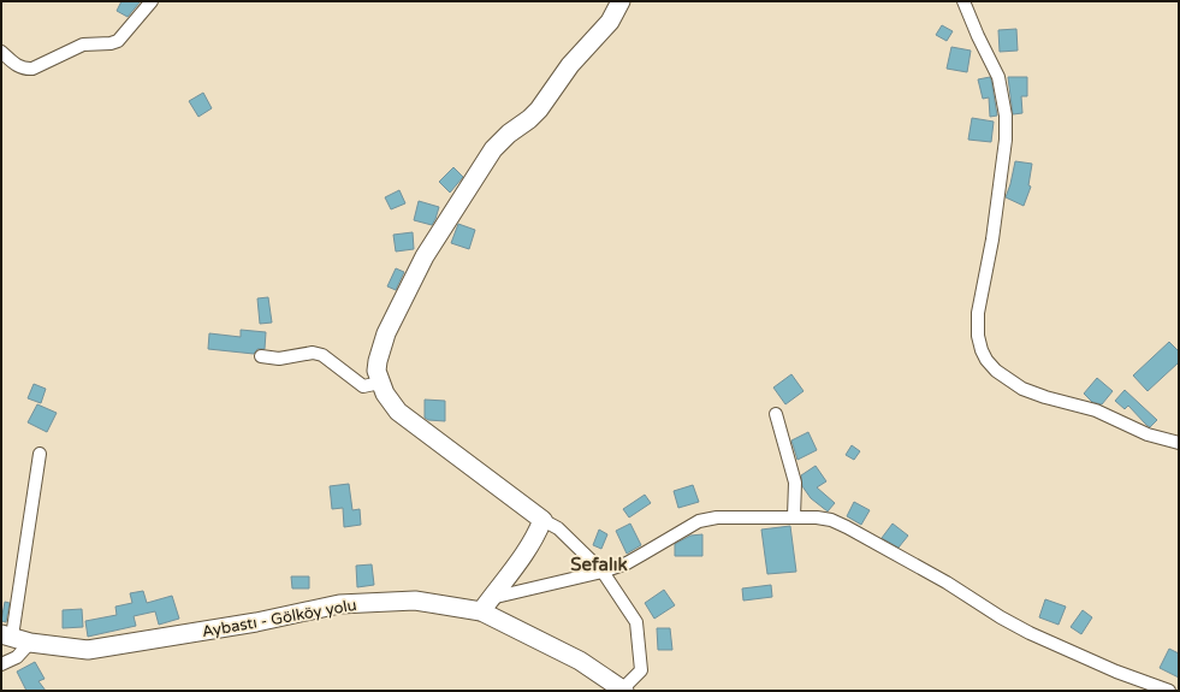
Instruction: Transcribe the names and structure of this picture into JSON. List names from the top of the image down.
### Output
{
  "streets": {
    "street": ["Aybastı - Gölköy yolu"]
  },
  "districts": ["Sefalık"]
}
